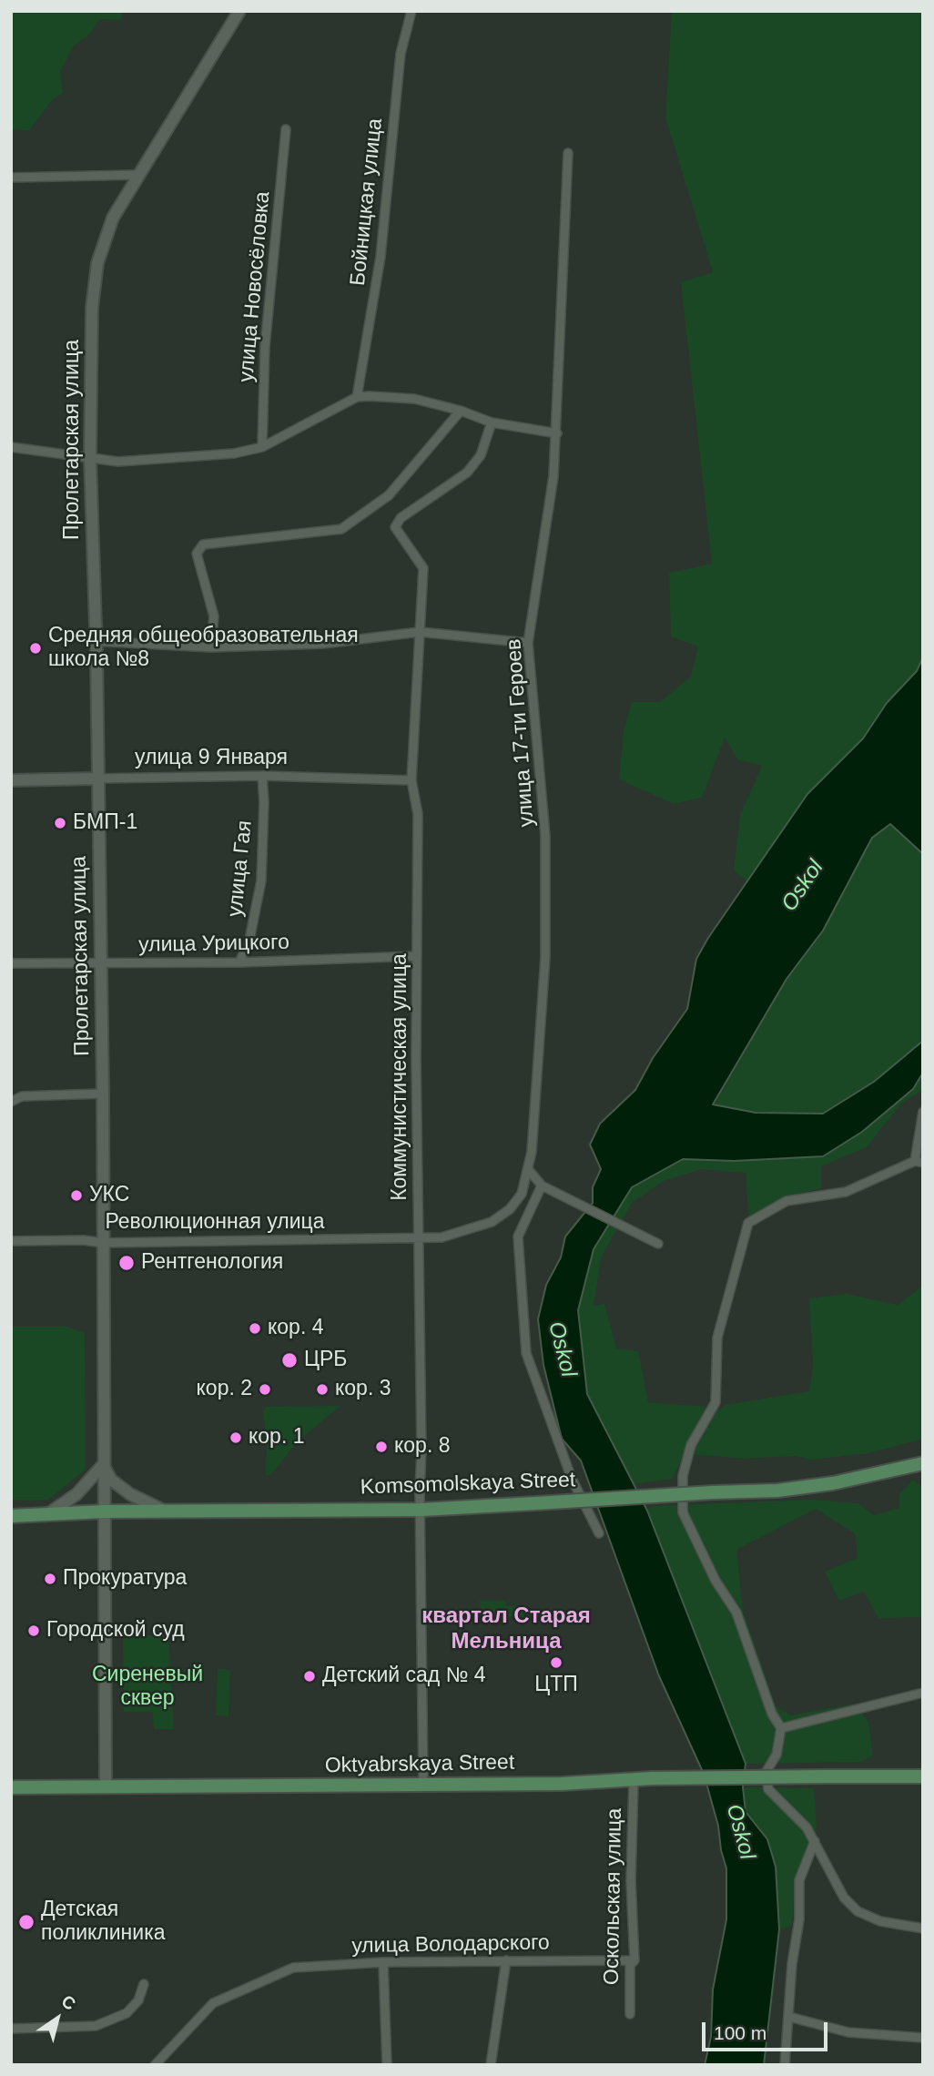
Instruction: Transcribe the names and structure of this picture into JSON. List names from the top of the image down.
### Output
{
  "streets": {
    "main road": [
      "Пролетарская улица",
      "улица 9 Января",
      "Komsomolskaya Street",
      "Oktyabrskaya Street"
    ],
    "street": [
      "Бойницкая улица",
      "улица Новосёловка",
      "улица 17-ти Героев",
      "улица Гая",
      "улица Урицкого",
      "Коммунистическая улица",
      "Революционная улица",
      "Оскольская улица",
      "улица Володарского"
    ]
  },
  "crossings": [
    ["Пролетарская улица", "улица 9 Января"],
    ["Пролетарская улица", "улица Урицкого"],
    ["Пролетарская улица", "Революционная улица"],
    ["Пролетарская улица", "Komsomolskaya Street"],
    ["Пролетарская улица", "Oktyabrskaya Street"],
    ["улица 17-ти Героев", "Коммунистическая улица"],
    ["улица 17-ти Героев", "Революционная улица"],
    ["улица 9 Января", "улица Гая"],
    ["улица 9 Января", "Коммунистическая улица"],
    ["улица Гая", "улица Урицкого"],
    ["улица Урицкого", "Коммунистическая улица"],
    ["Коммунистическая улица", "Революционная улица"],
    ["Коммунистическая улица", "Komsomolskaya Street"],
    ["Коммунистическая улица", "Oktyabrskaya Street"],
    ["Oktyabrskaya Street", "Оскольская улица"],
    ["Оскольская улица", "улица Володарского"]
  ],
  "districts": ["квартал Старая Мельница"],
  "water": ["Oskol"],
  "parks": ["Сиреневый сквер"],
  "places": [
    "Средняя общеобразовательная школа №8",
    "БМП-1",
    "УКС",
    "Рентгенология",
    "кор. 4",
    "ЦРБ",
    "кор. 2",
    "кор. 3",
    "кор. 1",
    "кор. 8",
    "Прокуратура",
    "Городской суд",
    "ЦТП",
    "Детский сад № 4",
    "Детская поликлиника"
  ],
  "scale_bar": "100 m",
  "north": "top right"
}
